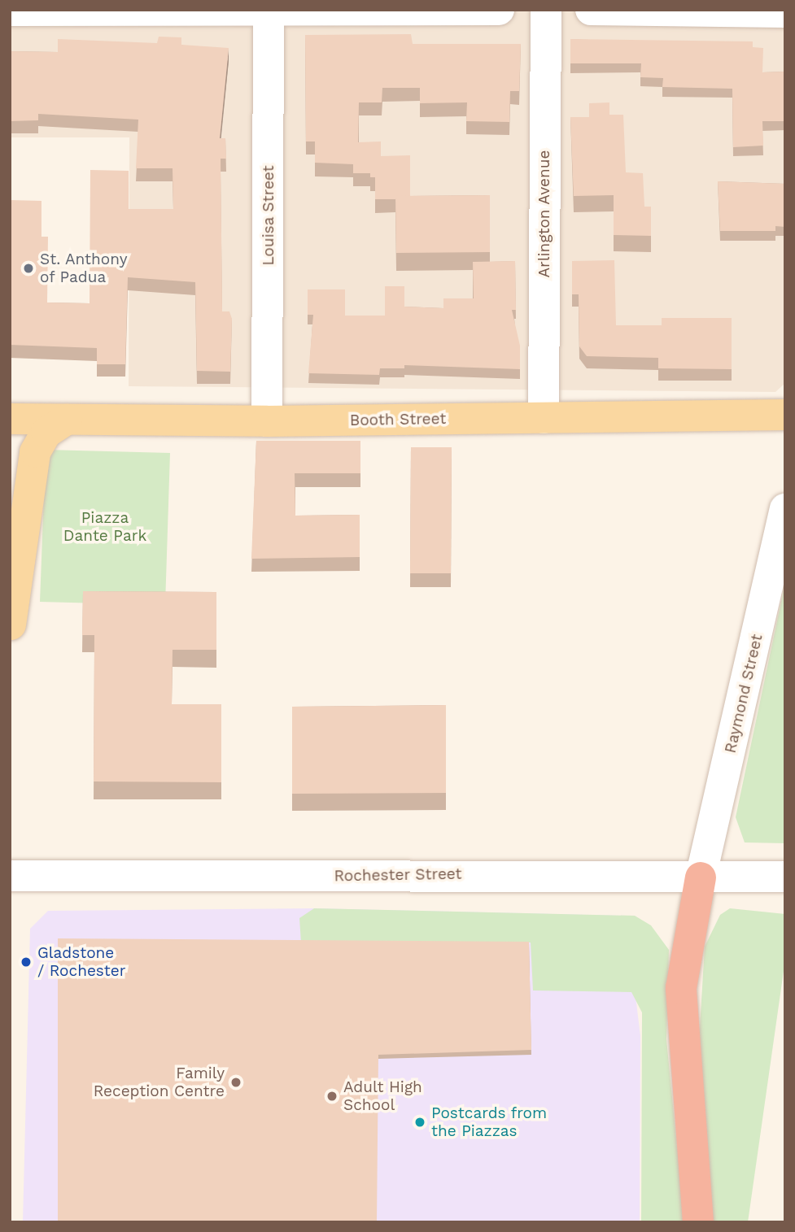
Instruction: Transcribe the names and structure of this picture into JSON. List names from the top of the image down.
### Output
{
  "streets": {
    "main road": ["Booth Street"],
    "street": [
      "Arlington Avenue",
      "Louisa Street",
      "Raymond Street",
      "Rochester Street"
    ]
  },
  "crossings": [
    ["Arlington Avenue", "Booth Street"],
    ["Louisa Street", "Booth Street"],
    ["Raymond Street", "Rochester Street"]
  ],
  "parks": ["Piazza Dante Park"],
  "places": [
    "St. Anthony of Padua",
    "Gladstone / Rochester",
    "Family Reception Centre",
    "Adult High School",
    "Postcards from the Piazzas"
  ]
}
